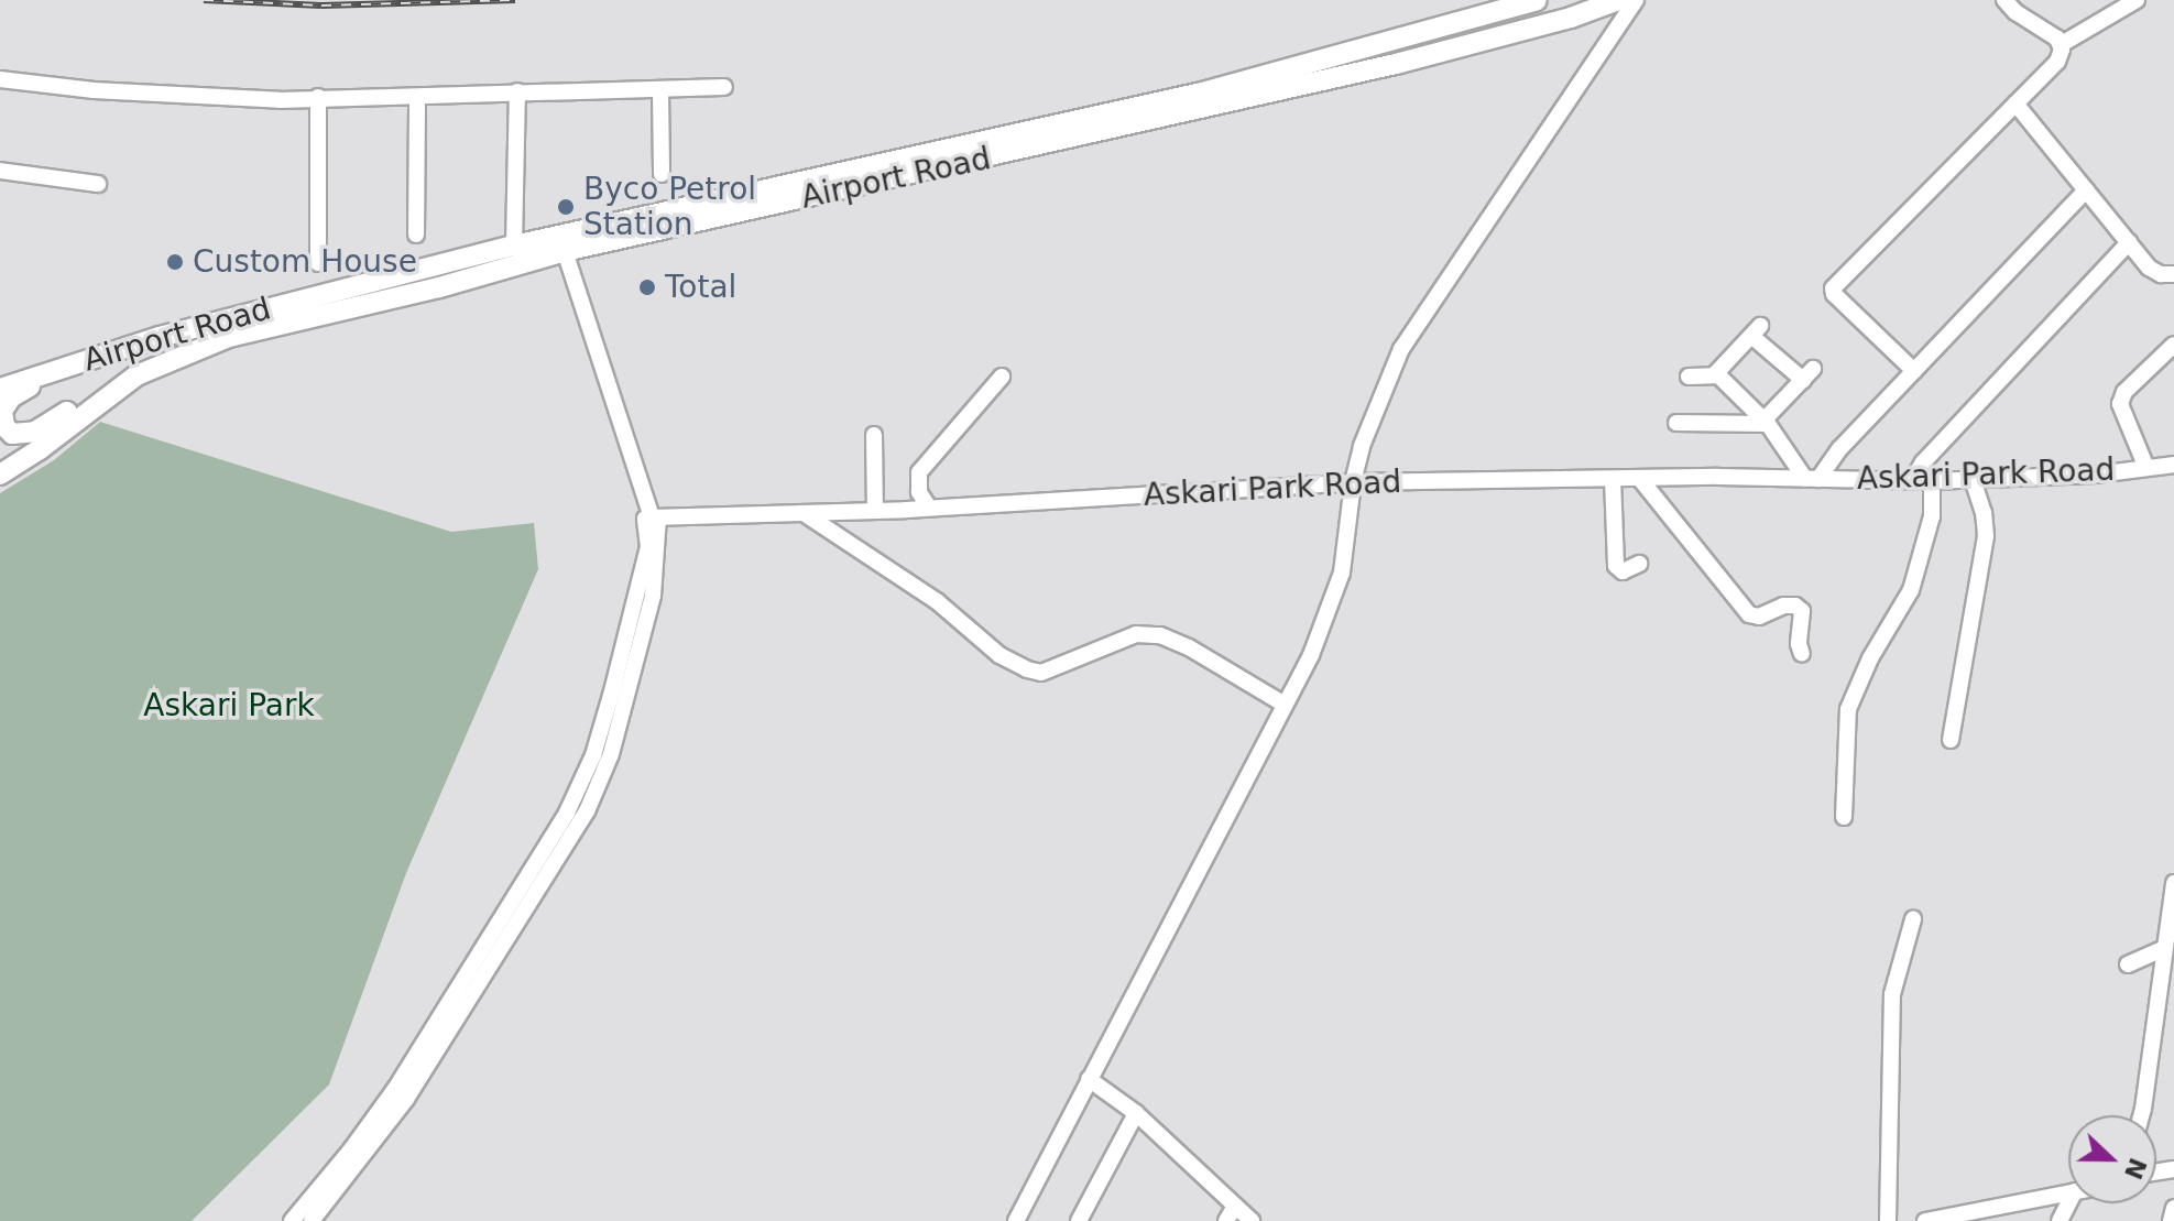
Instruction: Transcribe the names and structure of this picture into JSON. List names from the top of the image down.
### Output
{
  "streets": {
    "main road": ["Airport Road"],
    "street": ["Askari Park Road"]
  },
  "parks": ["Askari Park"],
  "places": ["Byco Petrol Station", "Custom House", "Total"],
  "north": "right"
}
